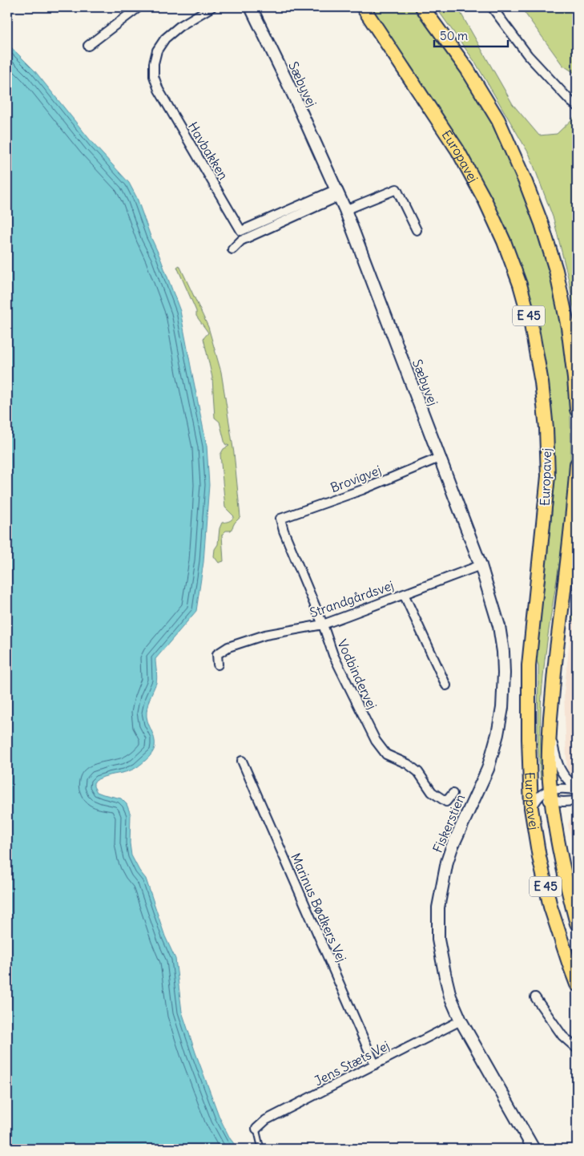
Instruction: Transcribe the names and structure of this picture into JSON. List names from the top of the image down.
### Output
{
  "streets": {
    "main road": ["Europavej", "E 45"],
    "street": [
      "Sæbyvej",
      "Havbakken",
      "Brovigvej",
      "Strandgårdsvej",
      "Vodbindervej",
      "Fiskerstien",
      "Marinus Bødkers Vej",
      "Jens Stæts Vej"
    ]
  },
  "crossings": [
    ["Sæbyvej", "Havbakken"],
    ["Sæbyvej", "Brovigvej"],
    ["Sæbyvej", "Strandgårdsvej"],
    ["Sæbyvej", "Fiskerstien"],
    ["Brovigvej", "Vodbindervej"],
    ["Strandgårdsvej", "Vodbindervej"],
    ["Strandgårdsvej", "Fiskerstien"],
    ["Fiskerstien", "Jens Stæts Vej"],
    ["Marinus Bødkers Vej", "Jens Stæts Vej"]
  ],
  "scale_bar": "50 m"
}
